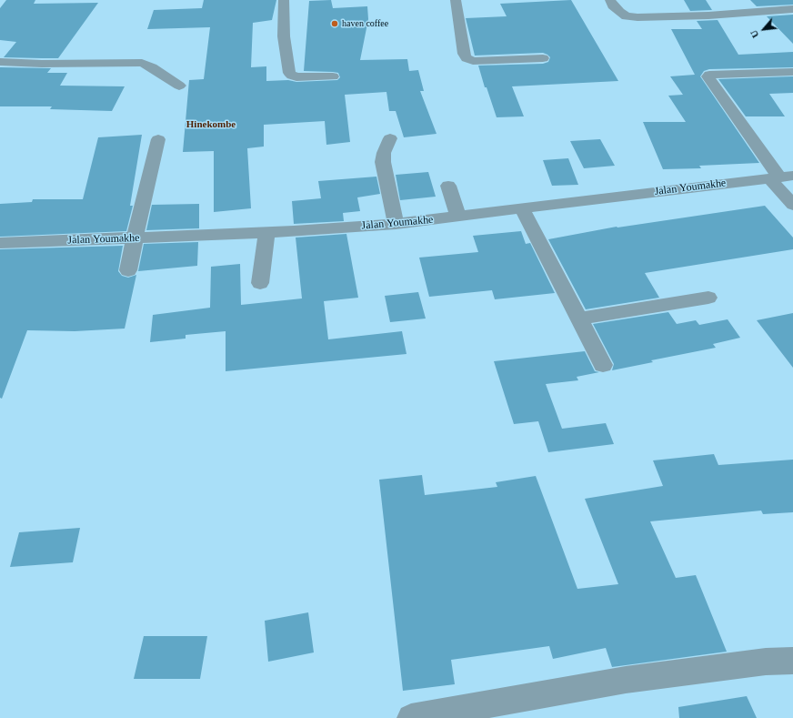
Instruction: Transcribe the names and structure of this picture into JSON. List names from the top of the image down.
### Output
{
  "streets": {
    "street": ["Jalan Youmakhe"]
  },
  "districts": ["Hinekombe"],
  "places": ["haven coffee"],
  "north": "bottom left"
}
